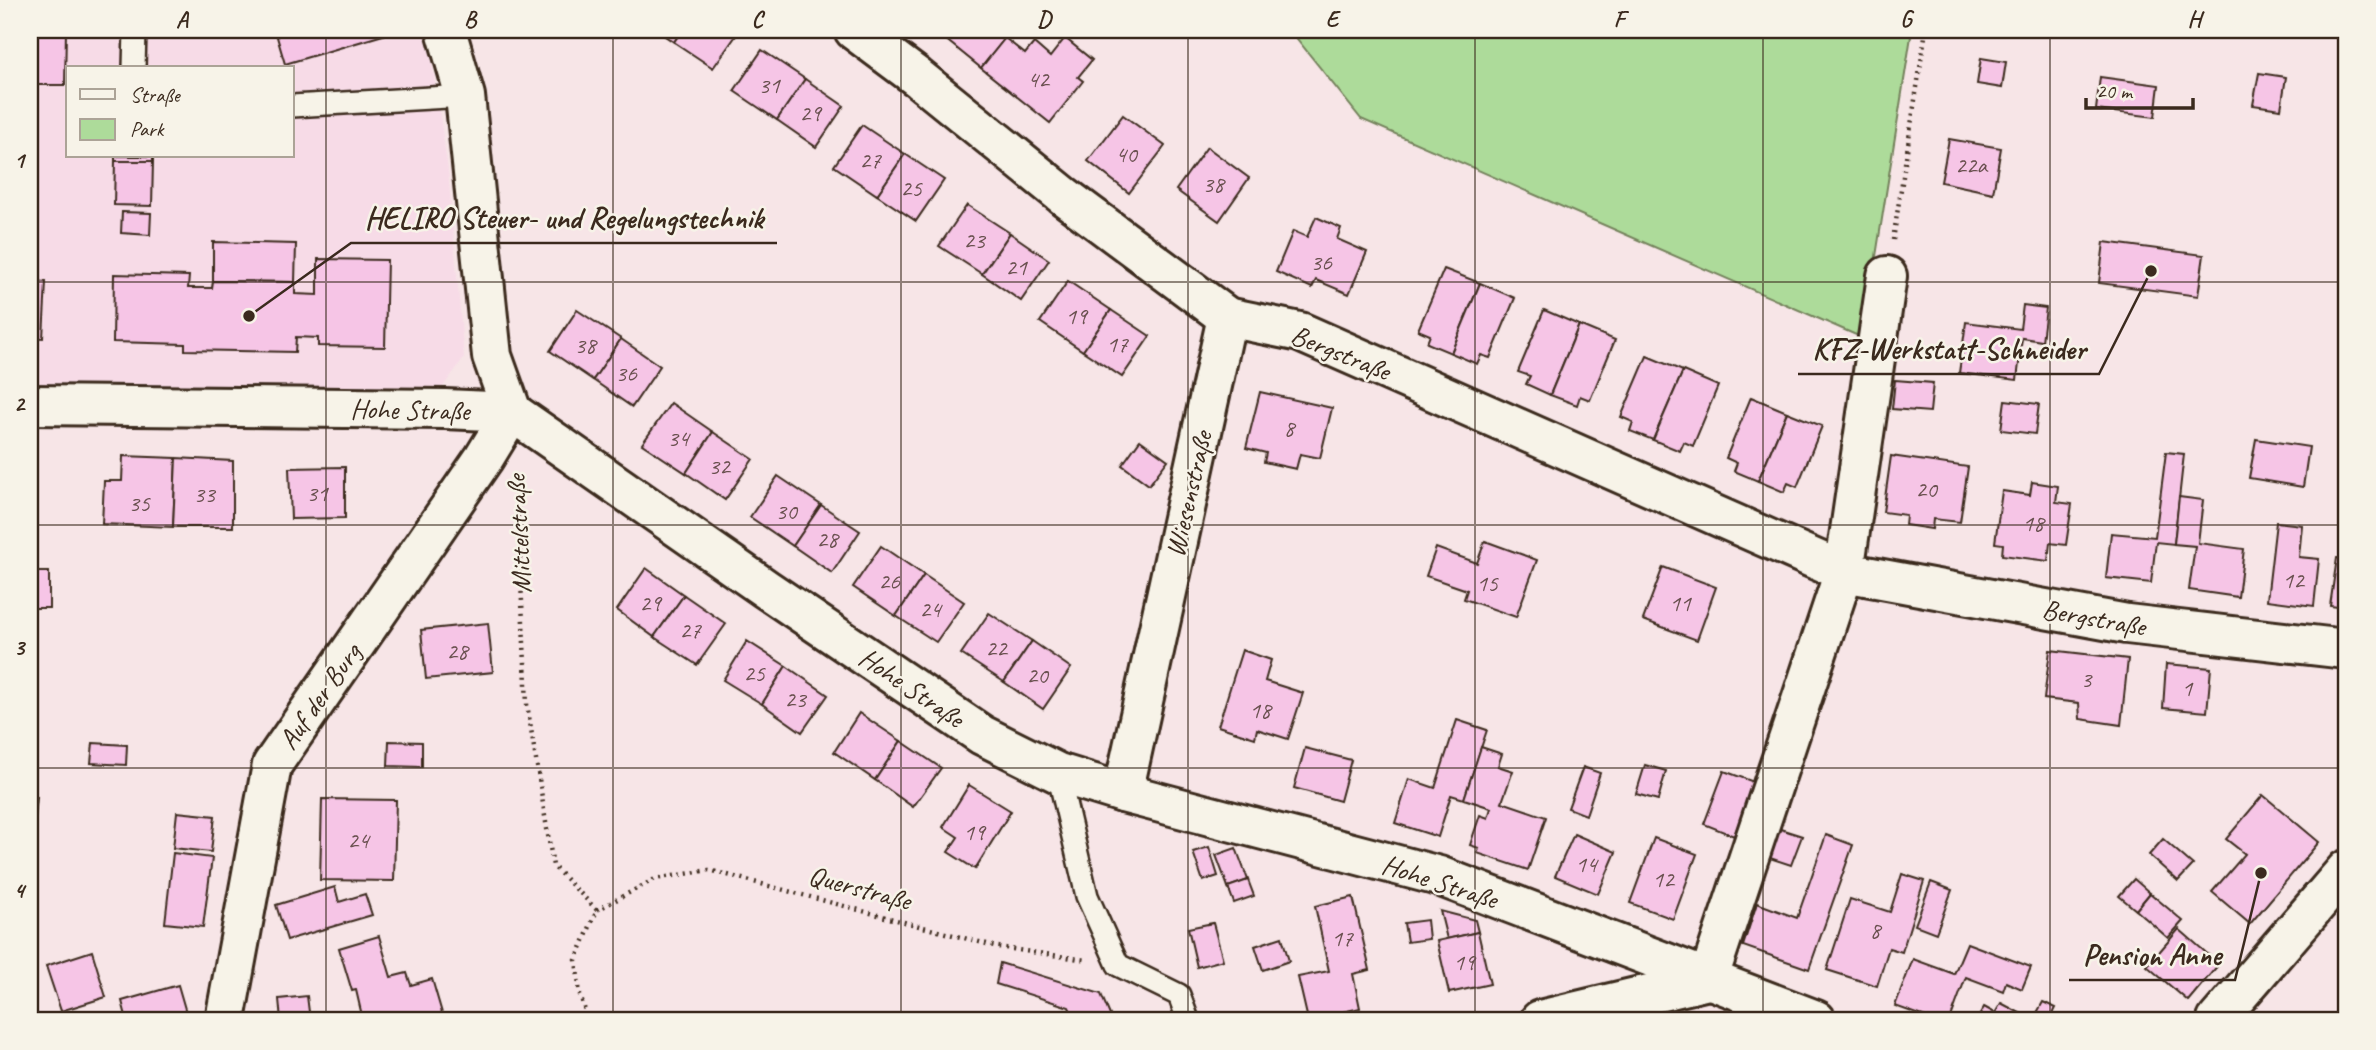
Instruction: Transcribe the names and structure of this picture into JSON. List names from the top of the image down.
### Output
{
  "streets": {
    "street": [
      "Bergstraße",
      "Hohe Straße",
      "Wiesenstraße",
      "Auf der Burg"
    ],
    "path": ["Mittelstraße", "Querstraße"]
  },
  "crossings": [
    ["Bergstraße", "Wiesenstraße"],
    ["Hohe Straße", "Wiesenstraße"],
    ["Hohe Straße", "Auf der Burg"],
    ["Mittelstraße", "Querstraße"]
  ],
  "places": ["KFZ-Werkstatt-Schneider", "HELIRO Steuer- und Regelungstechnik", "Pension Anne"],
  "house_numbers": [
    "42",
    "31",
    "29",
    "40",
    "27",
    "22a",
    "38",
    "25",
    "23",
    "36",
    "21",
    "19",
    "17",
    "38",
    "36",
    "8",
    "34",
    "32",
    "20",
    "31",
    "33",
    "35",
    "30",
    "18",
    "28",
    "12",
    "26",
    "15",
    "29",
    "11",
    "24",
    "27",
    "22",
    "28",
    "25",
    "20",
    "3",
    "1",
    "23",
    "18",
    "19",
    "24",
    "14",
    "12",
    "8",
    "17",
    "19"
  ],
  "legend": ["Straße", "Park"],
  "scale_bar": "20 m",
  "grid": {
    "columns": [
      "A",
      "B",
      "C",
      "D",
      "E",
      "F",
      "G",
      "H"
    ],
    "rows": [
      "1",
      "2",
      "3",
      "4"
    ]
  }
}
